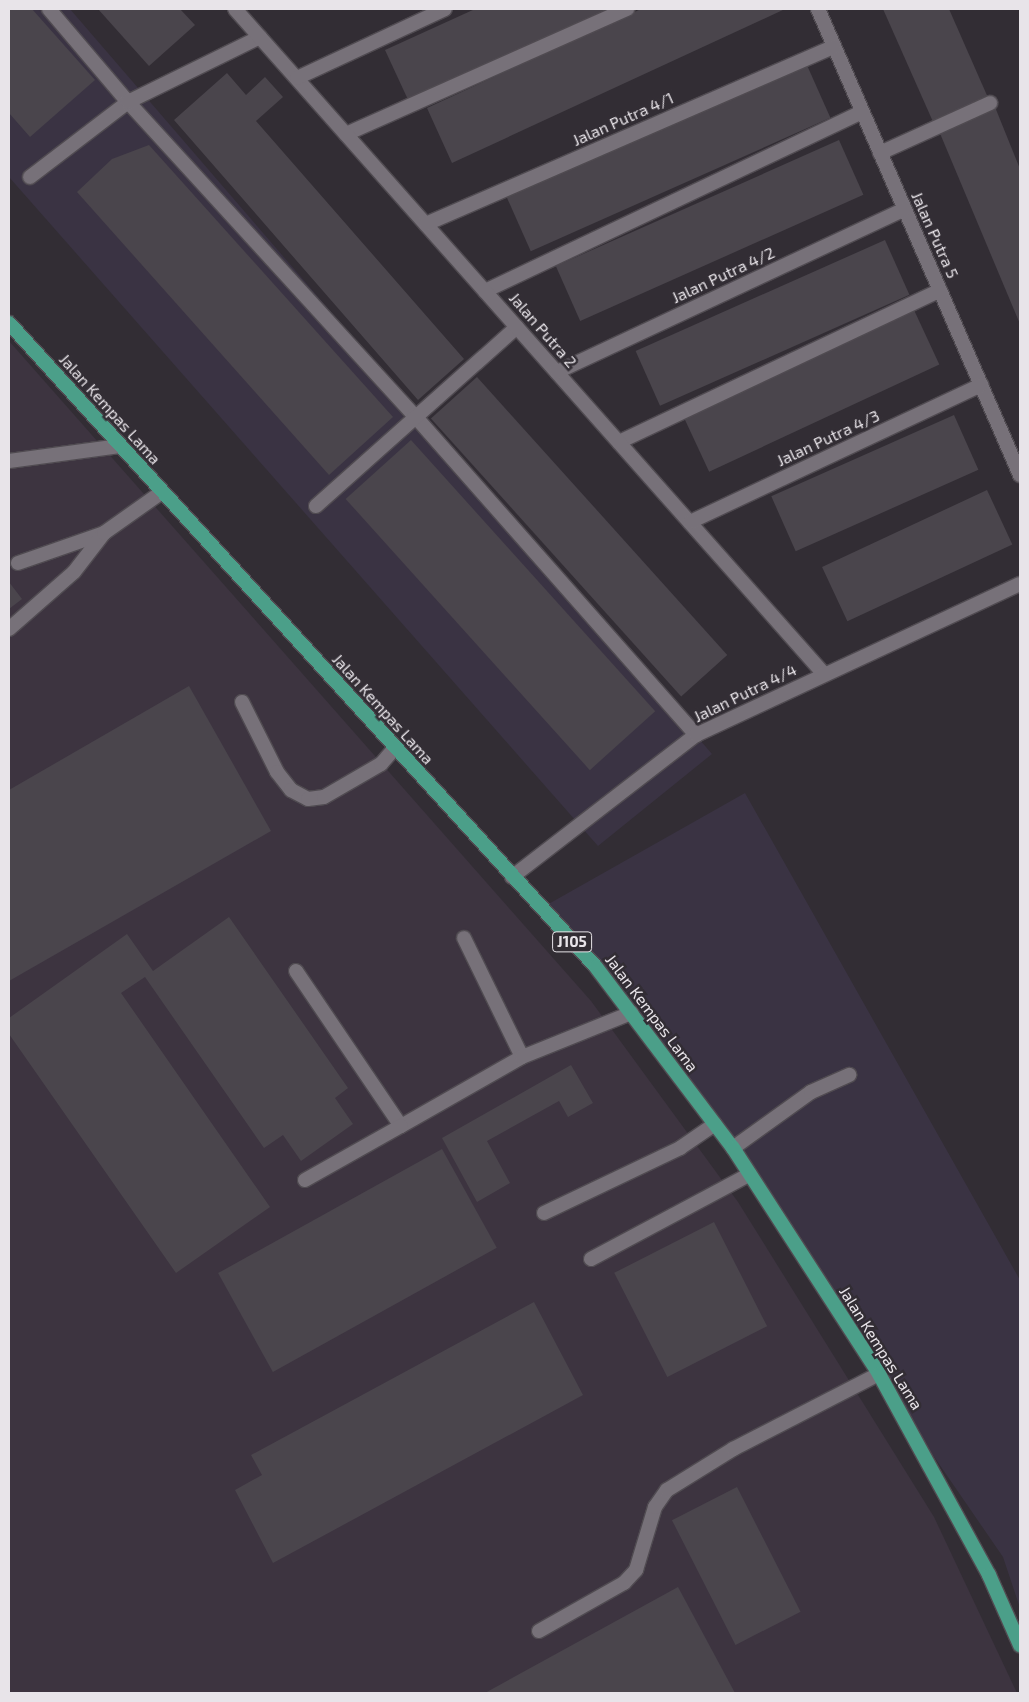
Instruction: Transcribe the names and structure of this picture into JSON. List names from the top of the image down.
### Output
{
  "streets": {
    "main road": ["Jalan Kempas Lama", "J105"],
    "street": [
      "Jalan Putra 4/1",
      "Jalan Putra 5",
      "Jalan Putra 4/2",
      "Jalan Putra 2",
      "Jalan Putra 4/3",
      "Jalan Putra 4/4"
    ]
  },
  "crossings": [
    ["Jalan Putra 4/1", "Jalan Putra 5"],
    ["Jalan Putra 4/1", "Jalan Putra 2"],
    ["Jalan Putra 5", "Jalan Putra 4/2"],
    ["Jalan Putra 5", "Jalan Putra 4/3"],
    ["Jalan Putra 4/2", "Jalan Putra 2"],
    ["Jalan Putra 2", "Jalan Putra 4/3"],
    ["Jalan Putra 2", "Jalan Putra 4/4"],
    ["Jalan Kempas Lama", "Jalan Putra 4/4"]
  ]
}
